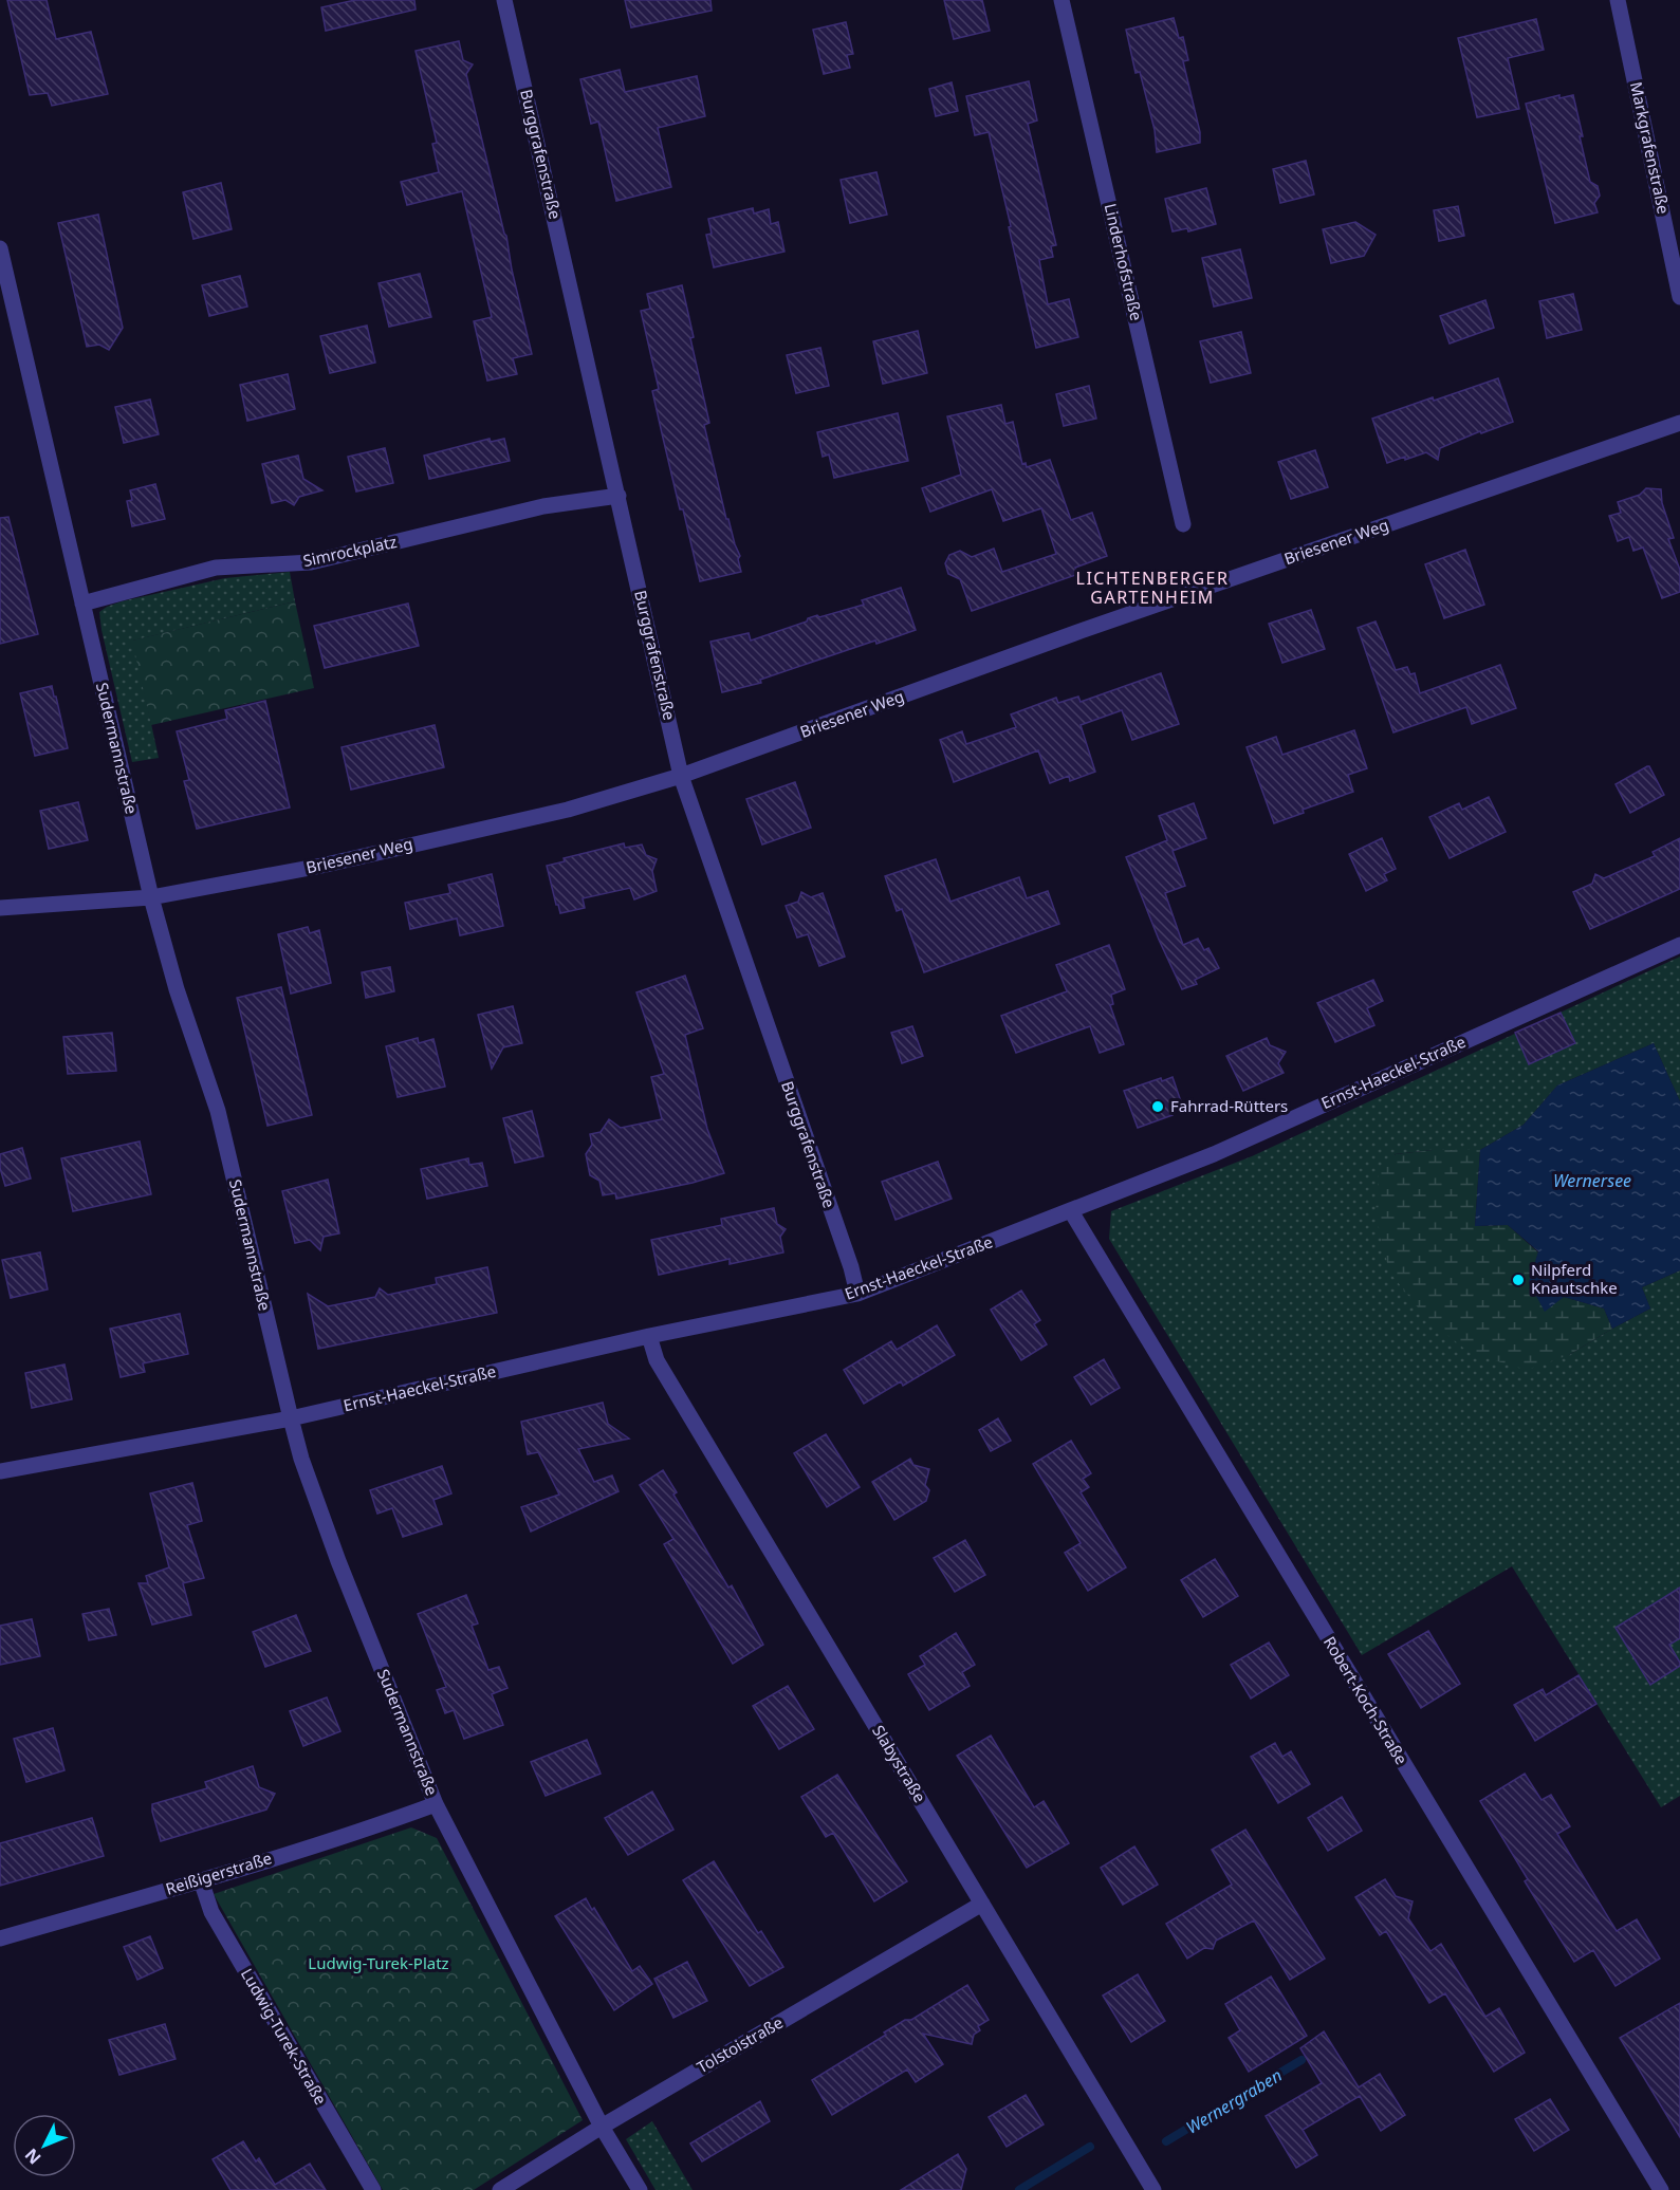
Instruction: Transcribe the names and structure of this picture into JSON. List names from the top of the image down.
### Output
{
  "streets": {
    "street": [
      "Markgrafenstraße",
      "Burggrafenstraße",
      "Linderhofstraße",
      "Briesener Weg",
      "Simrockplatz",
      "Sudermannstraße",
      "Ernst-Haeckel-Straße",
      "Robert-Koch-Straße",
      "Slabystraße",
      "Reißigerstraße",
      "Ludwig-Turek-Straße",
      "Tolstoistraße"
    ]
  },
  "crossings": [
    ["Burggrafenstraße", "Briesener Weg"],
    ["Burggrafenstraße", "Simrockplatz"],
    ["Burggrafenstraße", "Ernst-Haeckel-Straße"],
    ["Briesener Weg", "Sudermannstraße"],
    ["Simrockplatz", "Sudermannstraße"],
    ["Sudermannstraße", "Ernst-Haeckel-Straße"],
    ["Sudermannstraße", "Reißigerstraße"],
    ["Sudermannstraße", "Tolstoistraße"],
    ["Ernst-Haeckel-Straße", "Robert-Koch-Straße"],
    ["Ernst-Haeckel-Straße", "Slabystraße"],
    ["Slabystraße", "Tolstoistraße"],
    ["Reißigerstraße", "Ludwig-Turek-Straße"]
  ],
  "districts": ["LICHTENBERGER GARTENHEIM"],
  "water": ["Wernersee", "Wernergraben"],
  "parks": ["Ludwig-Turek-Platz"],
  "places": ["Fahrrad-Rütters", "Nilpferd Knautschke"],
  "north": "bottom left"
}
